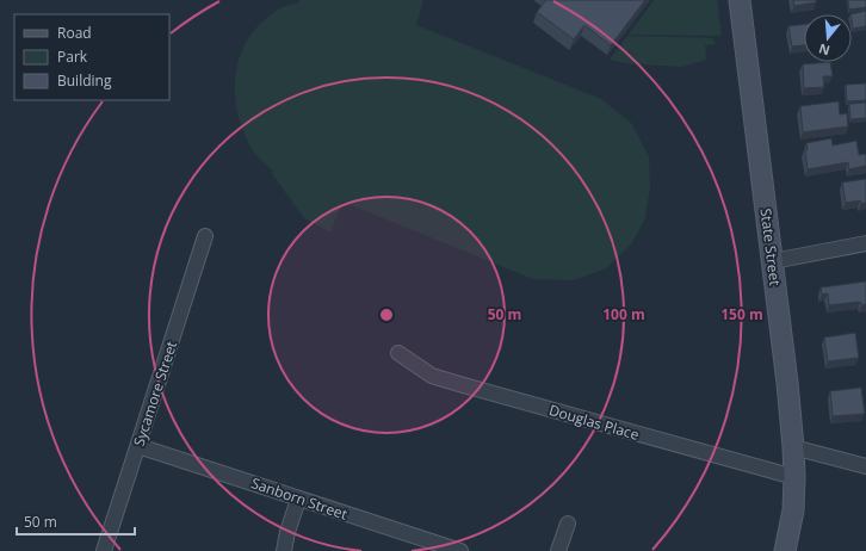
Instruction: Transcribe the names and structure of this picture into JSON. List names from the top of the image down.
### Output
{
  "streets": {
    "street": [
      "State Street",
      "Sycamore Street",
      "Douglas Place",
      "Sanborn Street"
    ]
  },
  "crossings": [
    ["State Street", "Douglas Place"],
    ["Sycamore Street", "Sanborn Street"]
  ],
  "legend": ["Road", "Park", "Building"],
  "scale_bar": "50 m",
  "north": "bottom",
  "rings": ["50 m", "100 m", "150 m"]
}
